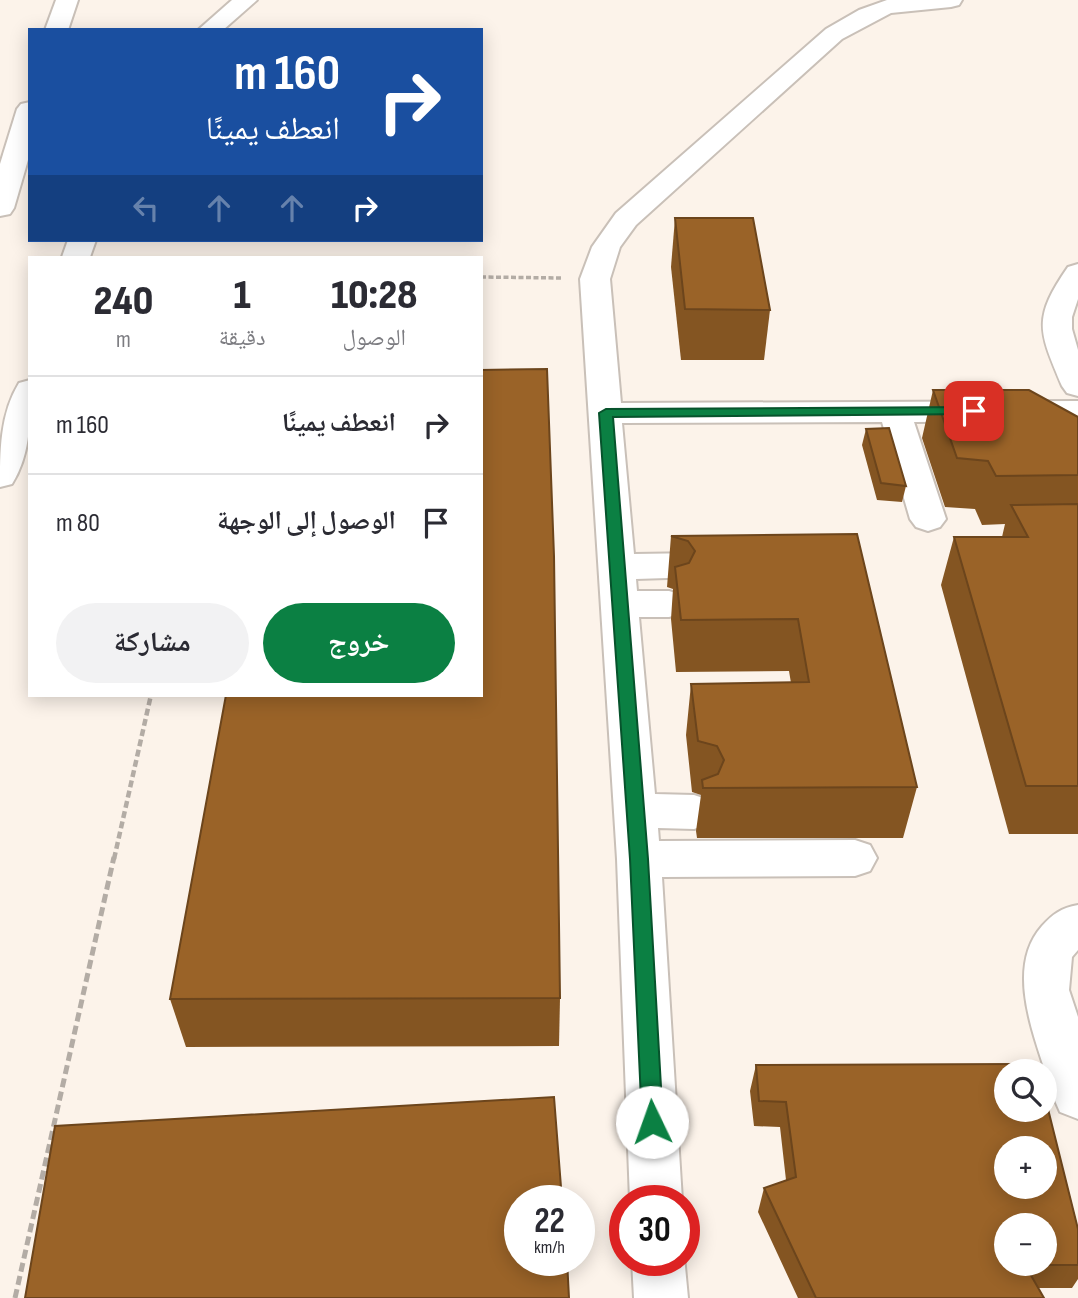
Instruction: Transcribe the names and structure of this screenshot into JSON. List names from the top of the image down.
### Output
{
  "page": {
    "turn": ["160 m", "انعطف يمينًا"],
    "eta": [
      "10:28",
      "الوصول",
      "1",
      "دقيقة",
      "240",
      "m"
    ],
    "list": [
      {
        "name": "انعطف يمينًا",
        "value": "160 m"
      },
      {
        "name": "الوصول إلى الوجهة",
        "value": "80 m"
      }
    ],
    "buttons": ["خروج", "مشاركة"],
    "map_buttons": ["+", "−"],
    "speed": "22 km/h",
    "limit": "30"
  }
}
